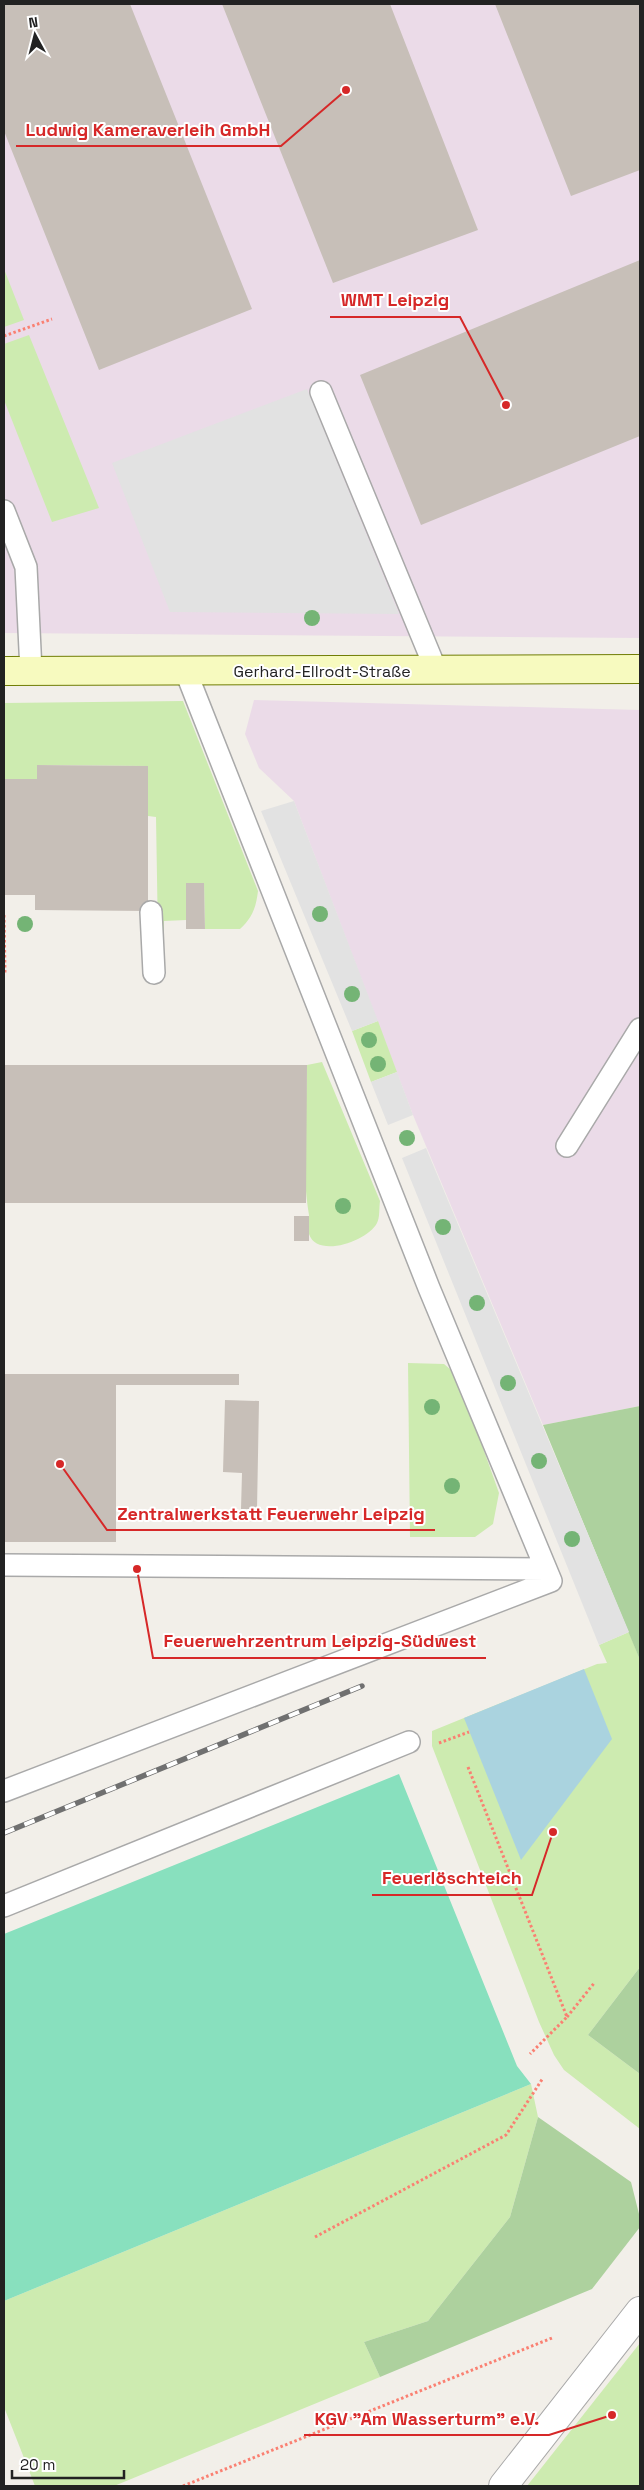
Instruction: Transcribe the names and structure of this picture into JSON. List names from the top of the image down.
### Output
{
  "streets": {
    "main road": ["Gerhard-Ellrodt-Straße"]
  },
  "places": [
    "Ludwig Kameraverleih GmbH",
    "WMT Leipzig",
    "Zentralwerkstatt Feuerwehr Leipzig",
    "Feuerwehrzentrum Leipzig-Südwest",
    "Feuerlöschteich",
    "KGV \"Am Wasserturm\" e.V."
  ],
  "scale_bar": "20 m",
  "north": "top"
}
